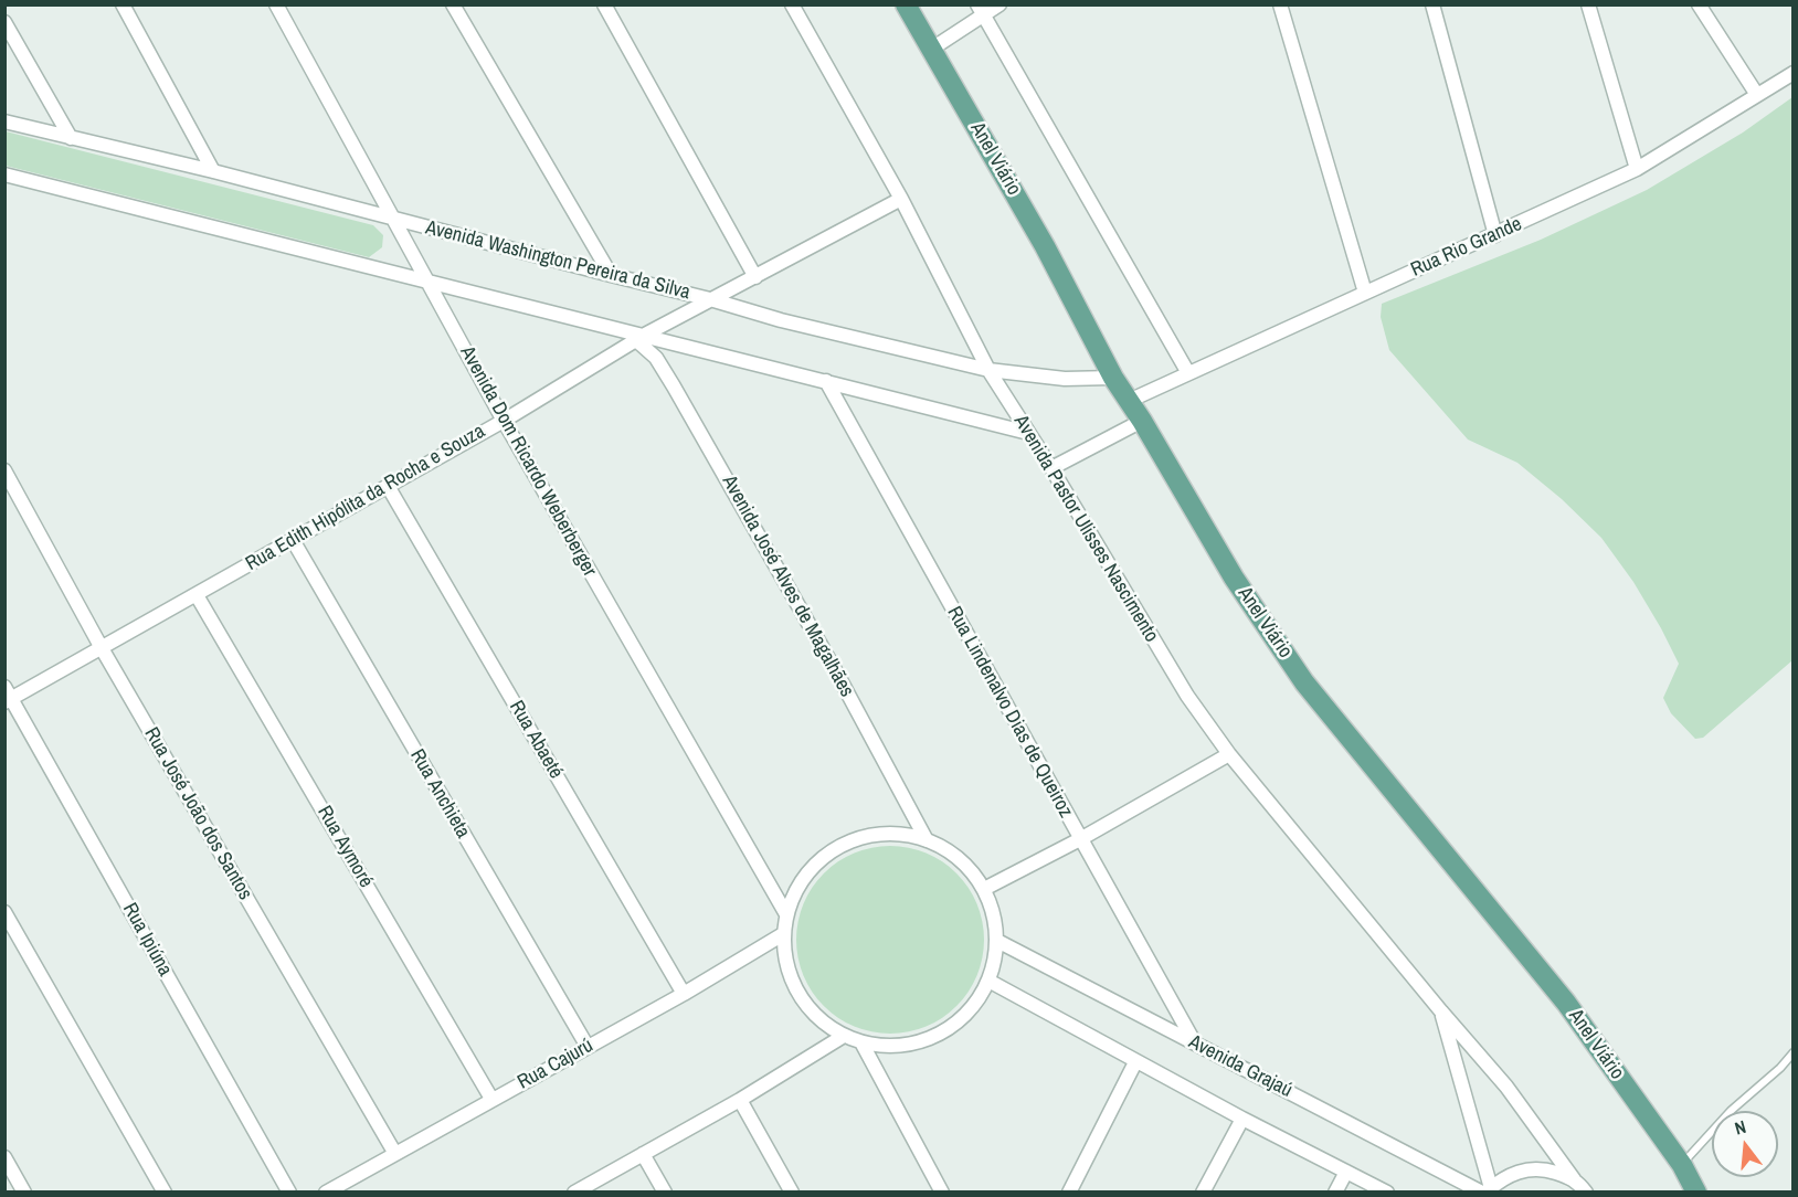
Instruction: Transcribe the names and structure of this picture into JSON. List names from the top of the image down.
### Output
{
  "streets": {
    "main road": ["Anel Viário"],
    "street": [
      "Rua Rio Grande",
      "Avenida Washington Pereira da Silva",
      "Avenida Dom Ricardo Weberberger",
      "Rua Edith Hipólita da Rocha e Souza",
      "Avenida Pastor Ulisses Nascimento",
      "Avenida José Alves de Magalhães",
      "Rua Lindenalvo Dias de Queiroz",
      "Rua Abaeté",
      "Rua Anchieta",
      "Rua José João dos Santos",
      "Rua Aymoré",
      "Rua Ipiúna",
      "Rua Cajurú",
      "Avenida Grajaú"
    ]
  },
  "crossings": [
    ["Anel Viário", "Rua Rio Grande"],
    ["Anel Viário", "Avenida Washington Pereira da Silva"],
    ["Avenida Washington Pereira da Silva", "Avenida Dom Ricardo Weberberger"],
    ["Avenida Washington Pereira da Silva", "Rua Edith Hipólita da Rocha e Souza"],
    ["Avenida Washington Pereira da Silva", "Avenida Pastor Ulisses Nascimento"],
    ["Avenida Dom Ricardo Weberberger", "Rua Edith Hipólita da Rocha e Souza"],
    ["Avenida Dom Ricardo Weberberger", "Avenida José Alves de Magalhães"],
    ["Avenida Dom Ricardo Weberberger", "Rua Cajurú"],
    ["Avenida Dom Ricardo Weberberger", "Avenida Grajaú"],
    ["Rua Edith Hipólita da Rocha e Souza", "Avenida Pastor Ulisses Nascimento"],
    ["Rua Edith Hipólita da Rocha e Souza", "Avenida José Alves de Magalhães"],
    ["Rua Edith Hipólita da Rocha e Souza", "Rua Abaeté"],
    ["Rua Edith Hipólita da Rocha e Souza", "Rua Anchieta"],
    ["Rua Edith Hipólita da Rocha e Souza", "Rua José João dos Santos"],
    ["Rua Edith Hipólita da Rocha e Souza", "Rua Aymoré"],
    ["Rua Edith Hipólita da Rocha e Souza", "Rua Ipiúna"],
    ["Avenida José Alves de Magalhães", "Rua Cajurú"],
    ["Avenida José Alves de Magalhães", "Avenida Grajaú"],
    ["Rua Lindenalvo Dias de Queiroz", "Avenida Grajaú"],
    ["Rua Abaeté", "Rua Cajurú"],
    ["Rua Anchieta", "Rua Cajurú"],
    ["Rua José João dos Santos", "Rua Cajurú"],
    ["Rua Aymoré", "Rua Cajurú"],
    ["Rua Cajurú", "Avenida Grajaú"]
  ],
  "north": "top"
}
